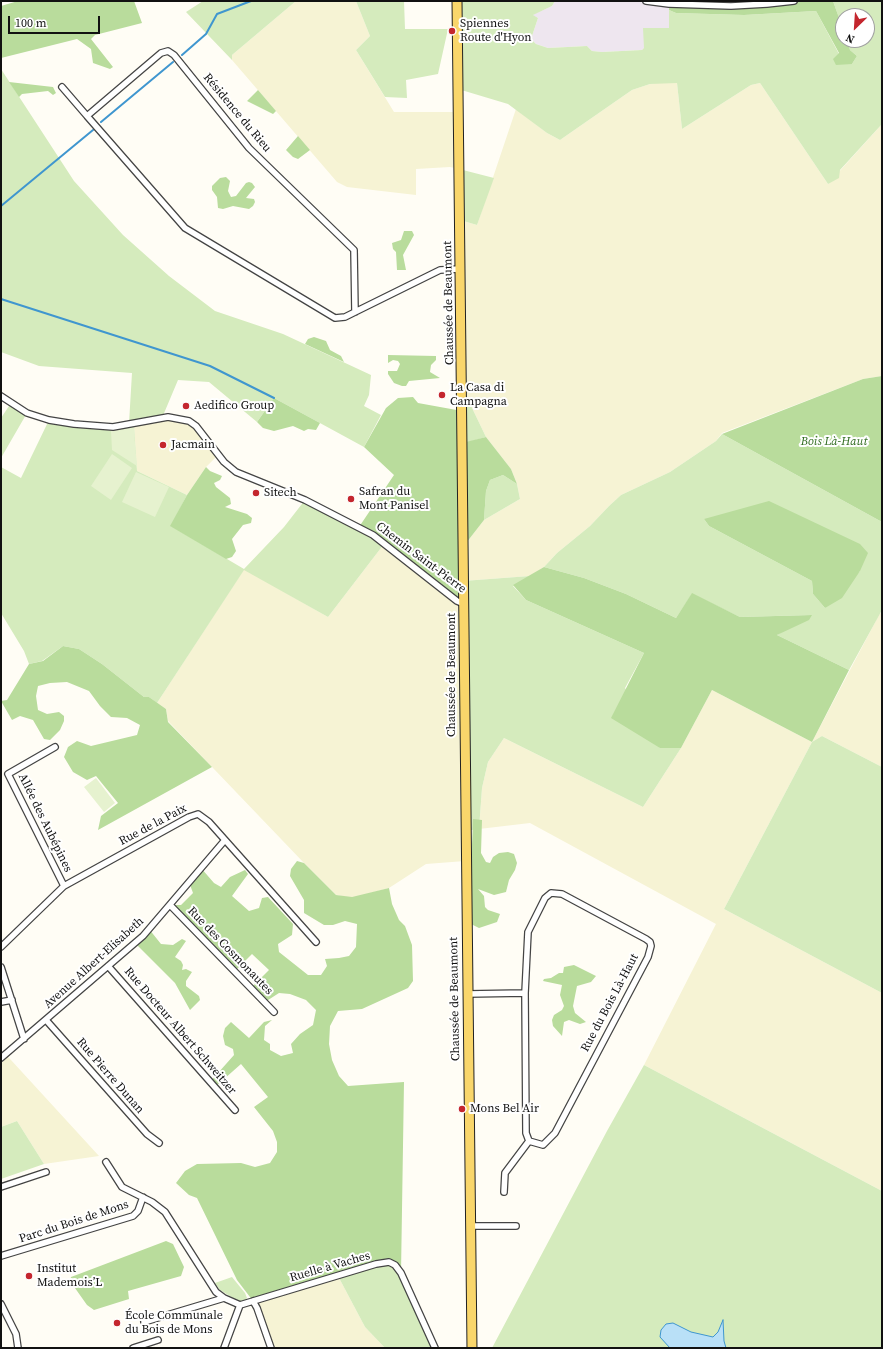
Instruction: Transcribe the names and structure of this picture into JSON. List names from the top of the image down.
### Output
{
  "streets": {
    "main road": ["Chaussée de Beaumont"],
    "street": [
      "Résidence du Rieu",
      "Chemin Saint-Pierre",
      "Allée des Aubépines",
      "Rue de la Paix",
      "Rue des Cosmonautes",
      "Avenue Albert-Elisabeth",
      "Rue du Bois Là-Haut",
      "Rue Docteur Albert Schweitzer",
      "Rue Pierre Dunan",
      "Parc du Bois de Mons",
      "Ruelle à Vaches"
    ]
  },
  "crossings": [
    ["Chaussée de Beaumont", "Chemin Saint-Pierre"],
    ["Allée des Aubépines", "Rue de la Paix"],
    ["Rue de la Paix", "Avenue Albert-Elisabeth"],
    ["Rue des Cosmonautes", "Avenue Albert-Elisabeth"],
    ["Avenue Albert-Elisabeth", "Rue Docteur Albert Schweitzer"],
    ["Avenue Albert-Elisabeth", "Rue Pierre Dunan"]
  ],
  "parks": ["Bois Là-Haut"],
  "places": [
    "Spiennes Route d'Hyon",
    "La Casa di Campagna",
    "Aedifico Group",
    "Jacmain",
    "Sitech",
    "Safran du Mont Panisel",
    "Mons Bel Air",
    "Institut Mademois’L",
    "École Communale du Bois de Mons"
  ],
  "scale_bar": "100 m",
  "north": "bottom left"
}
